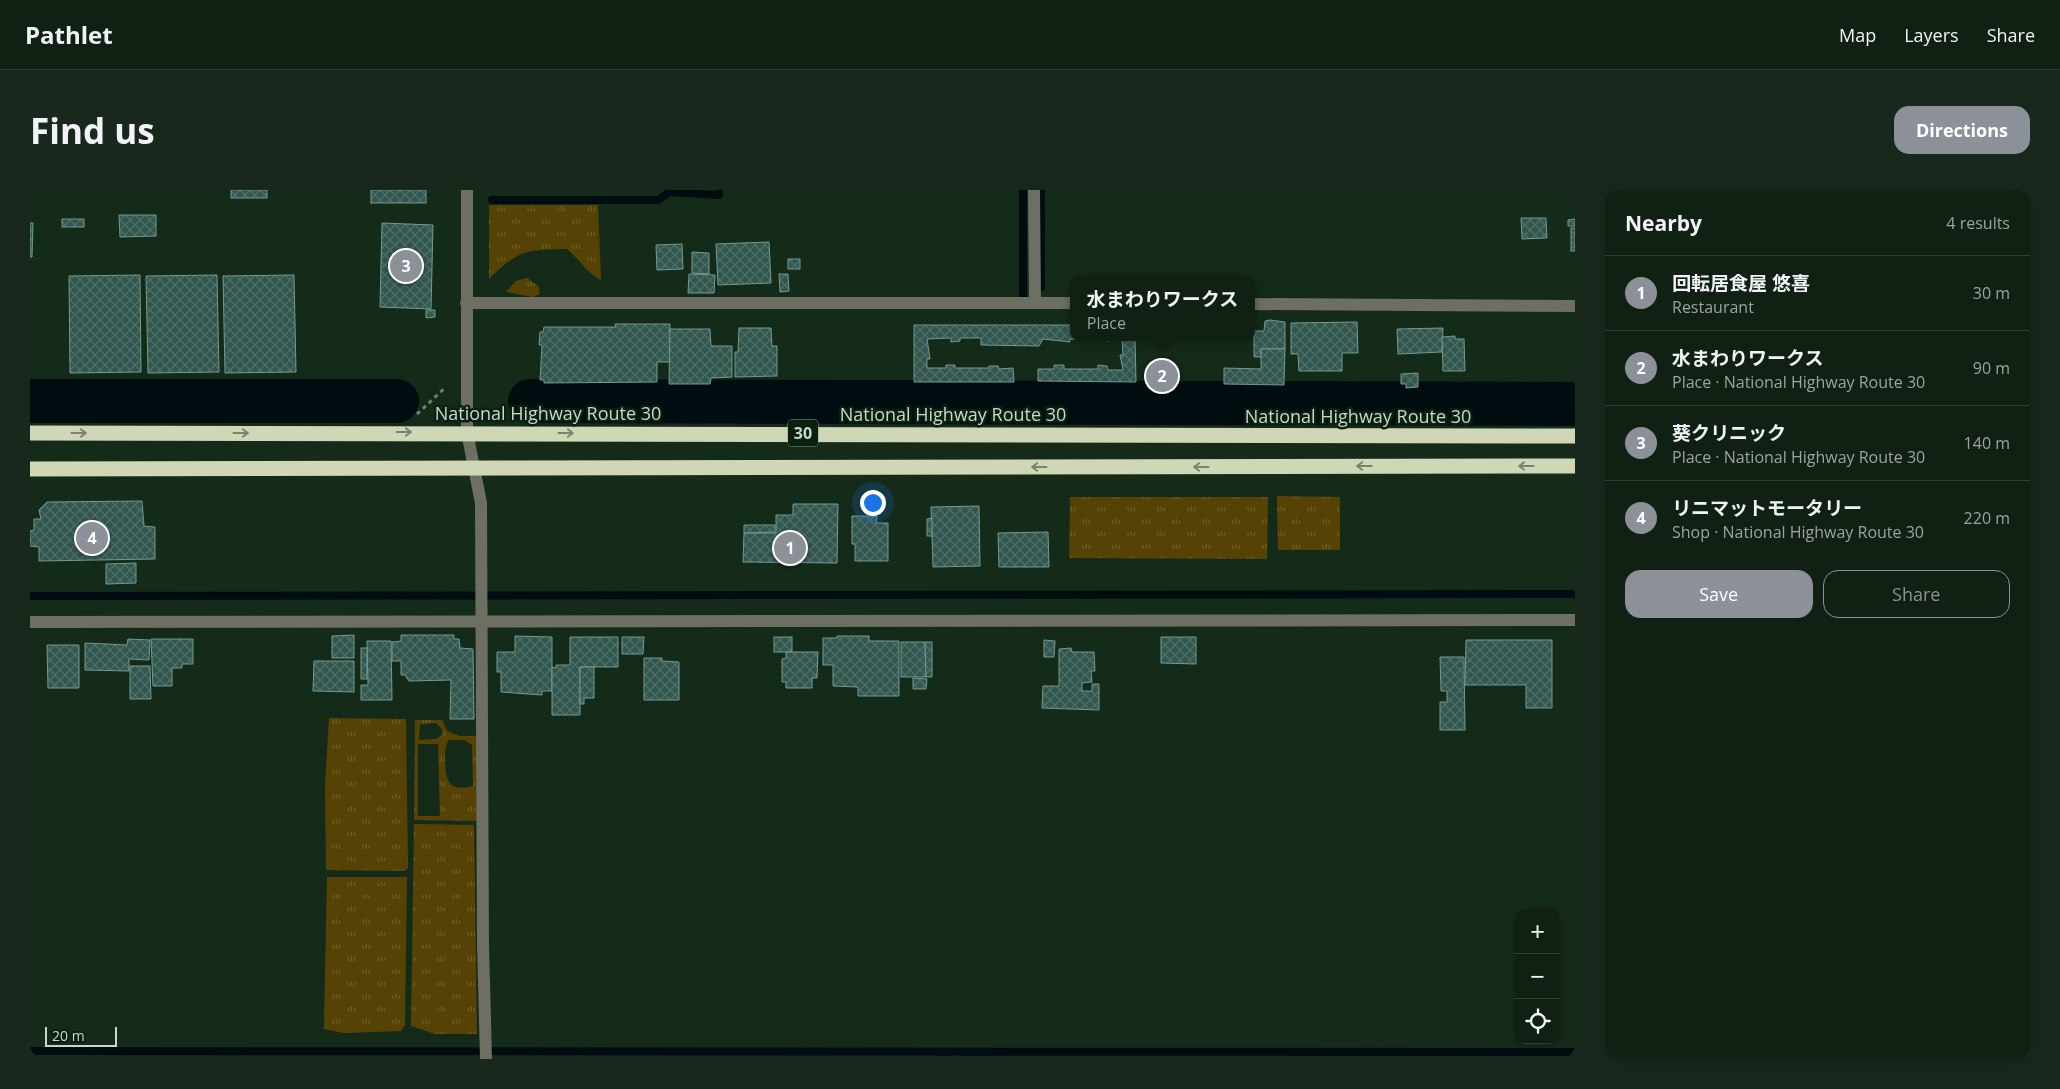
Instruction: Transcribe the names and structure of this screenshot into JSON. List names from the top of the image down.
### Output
{
  "streets": {
    "highway": ["National Highway Route 30", "30"]
  },
  "scale_bar": "20 m",
  "page": {
    "header": "Pathlet",
    "nav": ["Map", "Layers", "Share"],
    "buttons": [
      "Directions",
      ["Save", "Share"]
    ],
    "title": "Find us",
    "heading": ["Nearby", "4 results"],
    "pins": [
      "3",
      "2",
      "4",
      "1"
    ],
    "list": [
      {
        "mark": "1",
        "name": "回転居食屋 悠喜",
        "note": "Restaurant",
        "value": "30 m"
      },
      {
        "mark": "2",
        "name": "水まわりワークス",
        "note": "Place · National Highway Route 30",
        "value": "90 m"
      },
      {
        "mark": "3",
        "name": "葵クリニック",
        "note": "Place · National Highway Route 30",
        "value": "140 m"
      },
      {
        "mark": "4",
        "name": "リニマットモータリー",
        "note": "Shop · National Highway Route 30",
        "value": "220 m"
      }
    ],
    "popup": ["水まわりワークス", "Place"],
    "map_buttons": ["+", "−"],
    "scale": "20 m"
  }
}
